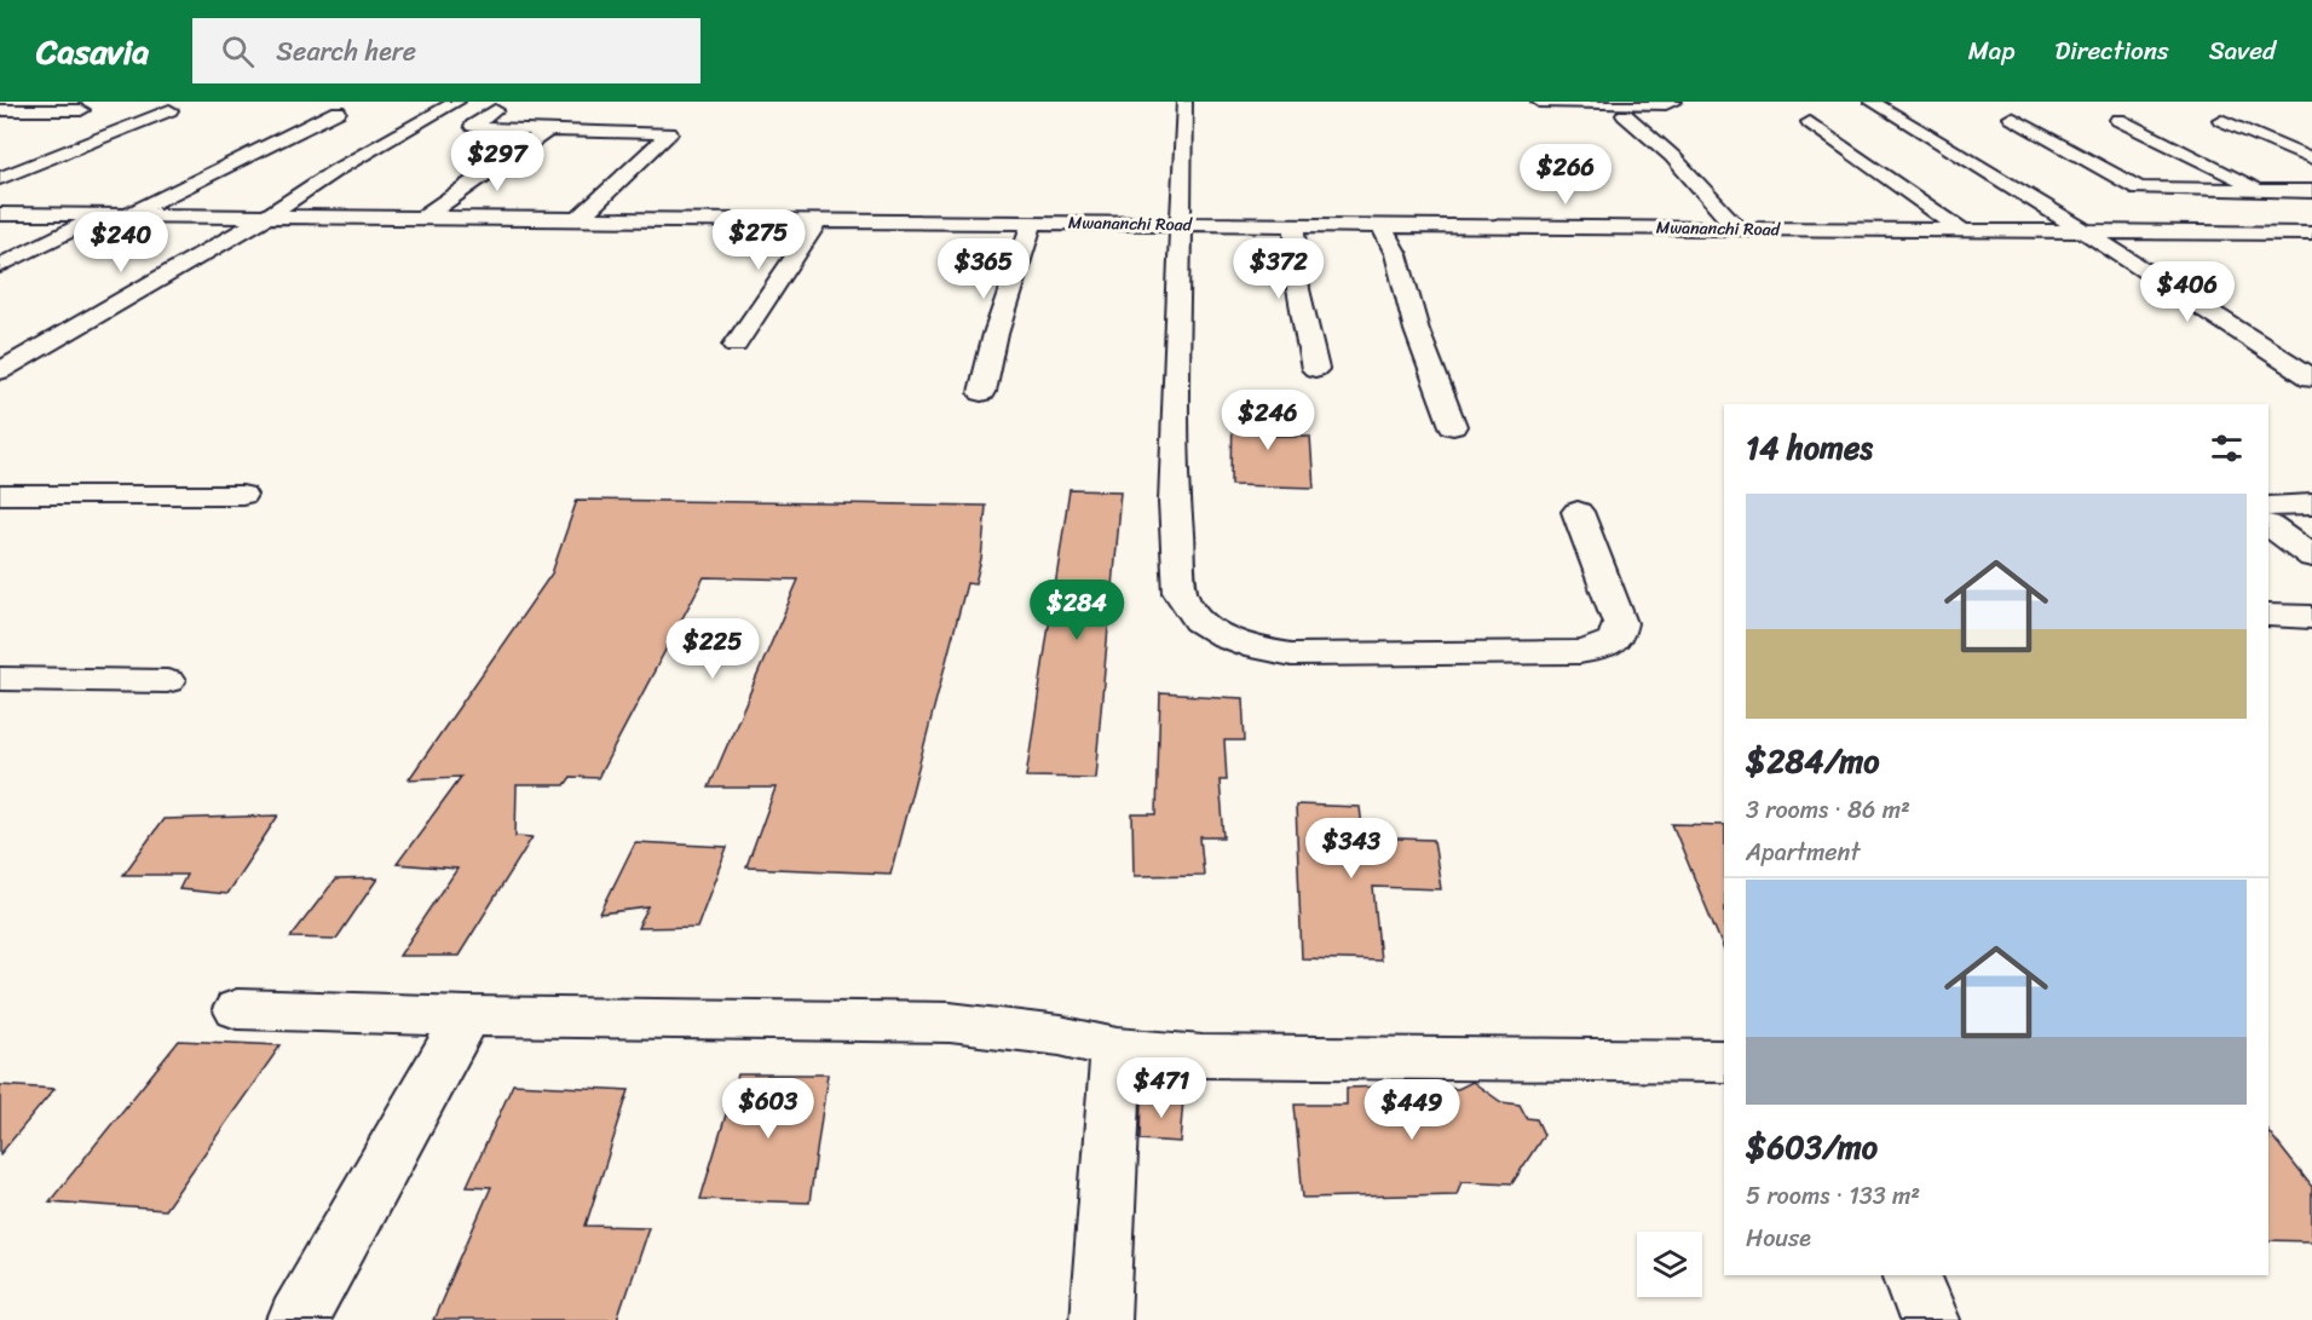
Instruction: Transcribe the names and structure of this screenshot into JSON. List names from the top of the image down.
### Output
{
  "streets": {
    "street": ["Mwananchi Road"]
  },
  "page": {
    "header": "Casavia",
    "search": "Search here",
    "nav": ["Map", "Directions", "Saved"],
    "price": [
      "$297",
      "$266",
      "$275",
      "$240",
      "$365",
      "$372",
      "$406",
      "$246",
      "$284",
      "$225",
      "$343",
      "$471",
      "$603",
      "$449"
    ],
    "heading": "14 homes",
    "list": [
      {
        "name": "$284/mo",
        "note": "3 rooms · 86 m² · Apartment"
      },
      {
        "name": "$603/mo",
        "note": "5 rooms · 133 m² · House"
      }
    ]
  }
}
